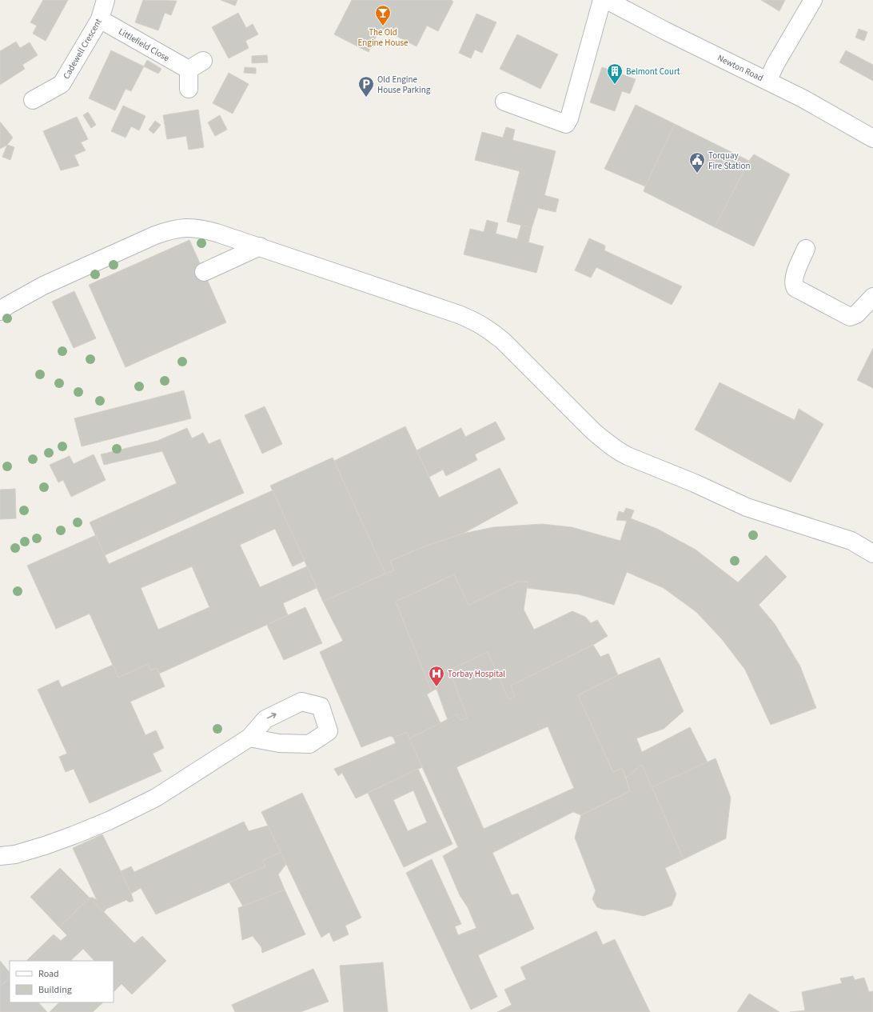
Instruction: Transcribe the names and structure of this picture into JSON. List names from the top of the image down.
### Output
{
  "streets": {
    "street": ["Littlefield Close", "Cadewell Crescent", "Newton Road"]
  },
  "crossings": [
    ["Littlefield Close", "Cadewell Crescent"]
  ],
  "places": {
    "bar": ["The Old Engine House"],
    "building": ["Belmont Court"],
    "parking": ["Old Engine House Parking"],
    "public building": ["Torquay Fire Station"],
    "hospital": ["Torbay Hospital"]
  },
  "legend": ["Road", "Building"]
}
